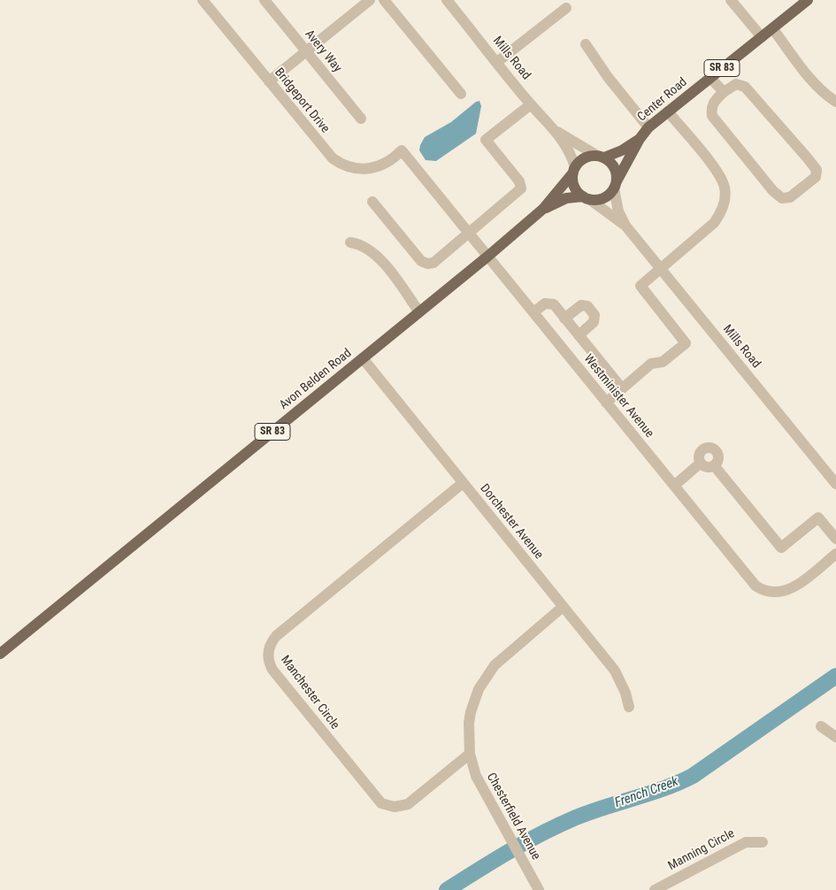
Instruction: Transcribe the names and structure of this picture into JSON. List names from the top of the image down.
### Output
{
  "streets": {
    "main road": ["SR 83", "Center Road", "Avon Belden Road"],
    "street": [
      "Avery Way",
      "Mills Road",
      "Bridgeport Drive",
      "Westminister Avenue",
      "Dorchester Avenue",
      "Manchester Circle",
      "Chesterfield Avenue",
      "Manning Circle"
    ]
  },
  "crossings": [
    ["Mills Road", "Center Road"],
    ["Mills Road", "Avon Belden Road"],
    ["Center Road", "Avon Belden Road"],
    ["Bridgeport Drive", "Westminister Avenue"],
    ["Avon Belden Road", "Westminister Avenue"],
    ["Avon Belden Road", "Dorchester Avenue"],
    ["Dorchester Avenue", "Manchester Circle"],
    ["Dorchester Avenue", "Chesterfield Avenue"],
    ["Manchester Circle", "Chesterfield Avenue"]
  ],
  "water": ["French Creek"]
}
